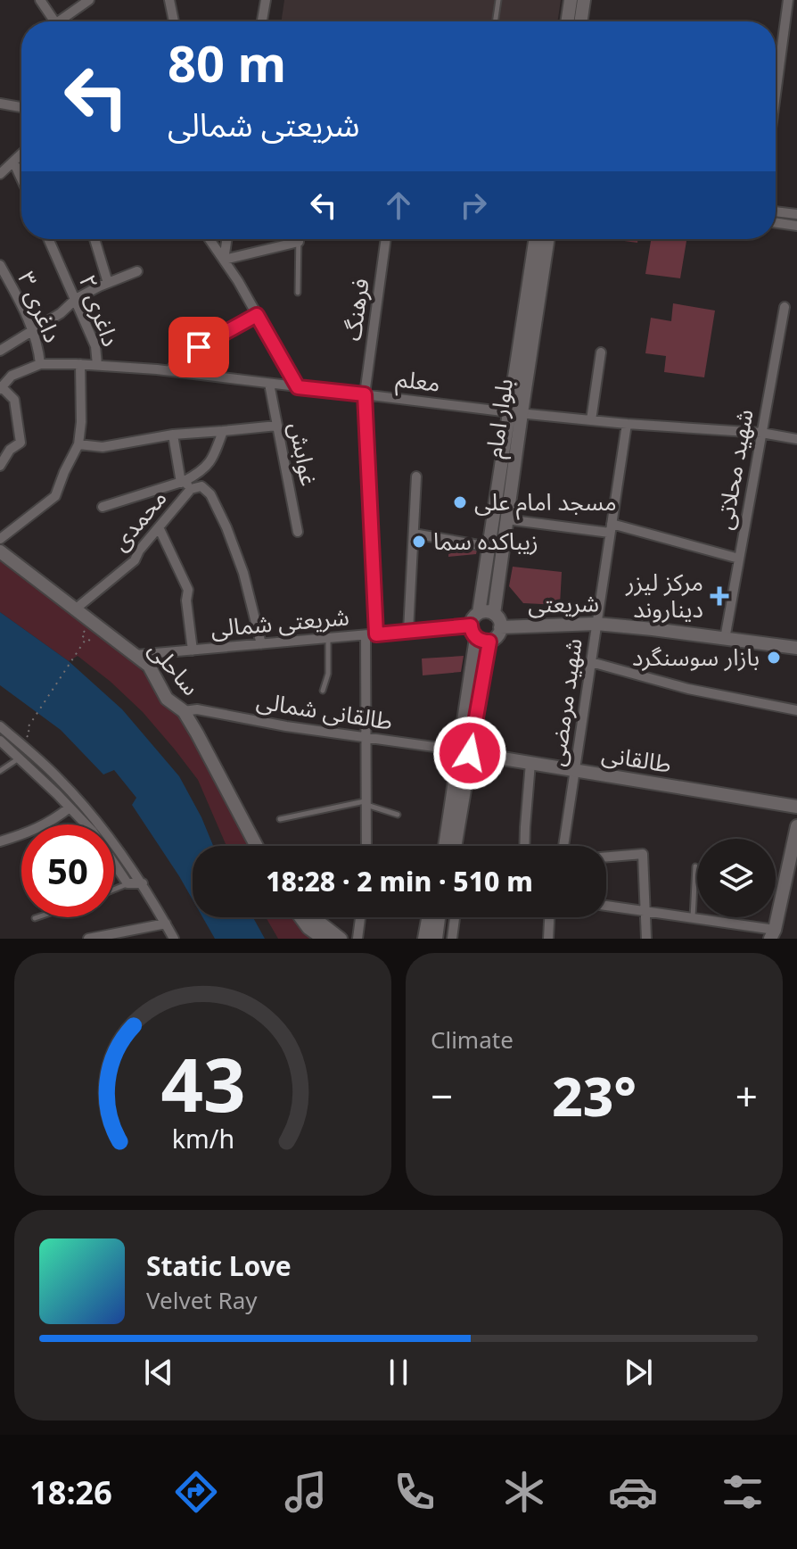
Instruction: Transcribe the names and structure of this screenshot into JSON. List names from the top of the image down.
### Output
{
  "streets": {
    "main road": [
      "بلوار امام",
      "شریعتی",
      "ساحلی",
      "طالقانی"
    ],
    "street": [
      "داغری ۳",
      "فرهنگ",
      "داغری ۲",
      "معلم",
      "غوابش",
      "شهید محلاتی",
      "محمدی",
      "شریعتی شمالی",
      "شهید مرمضی",
      "طالقانی شمالی"
    ]
  },
  "crossings": [
    ["داغری ۳", "معلم"],
    ["فرهنگ", "معلم"],
    ["فرهنگ", "شریعتی شمالی"],
    ["فرهنگ", "طالقانی شمالی"],
    ["داغری ۲", "معلم"],
    ["معلم", "بلوار امام"],
    ["معلم", "غوابش"],
    ["معلم", "شهید محلاتی"],
    ["معلم", "شهید مرمضی"],
    ["بلوار امام", "شریعتی"],
    ["بلوار امام", "شریعتی شمالی"],
    ["شهید محلاتی", "شریعتی"],
    ["محمدی", "شریعتی شمالی"],
    ["محمدی", "ساحلی"],
    ["شریعتی", "شریعتی شمالی"],
    ["شریعتی", "شهید مرمضی"],
    ["شریعتی شمالی", "ساحلی"],
    ["ساحلی", "طالقانی شمالی"],
    ["شهید مرمضی", "طالقانی"],
    ["طالقانی شمالی", "طالقانی"]
  ],
  "places": {
    "other": ["مسجد امام علی", "زیباکده سما", "بازار سوسنگرد"],
    "health": ["مرکز لیزر دیناروند"]
  },
  "page": {
    "turn": ["80 m", "شریعتی شمالی"],
    "limit": "50",
    "trip": "18:28 · 2 min · 510 m",
    "tile": "Climate",
    "heat": ["−", "23°", "+"],
    "song": ["Static Love", "Velvet Ray"],
    "tabs": "18:26",
    "gauge": ["43", "km/h"]
  }
}
